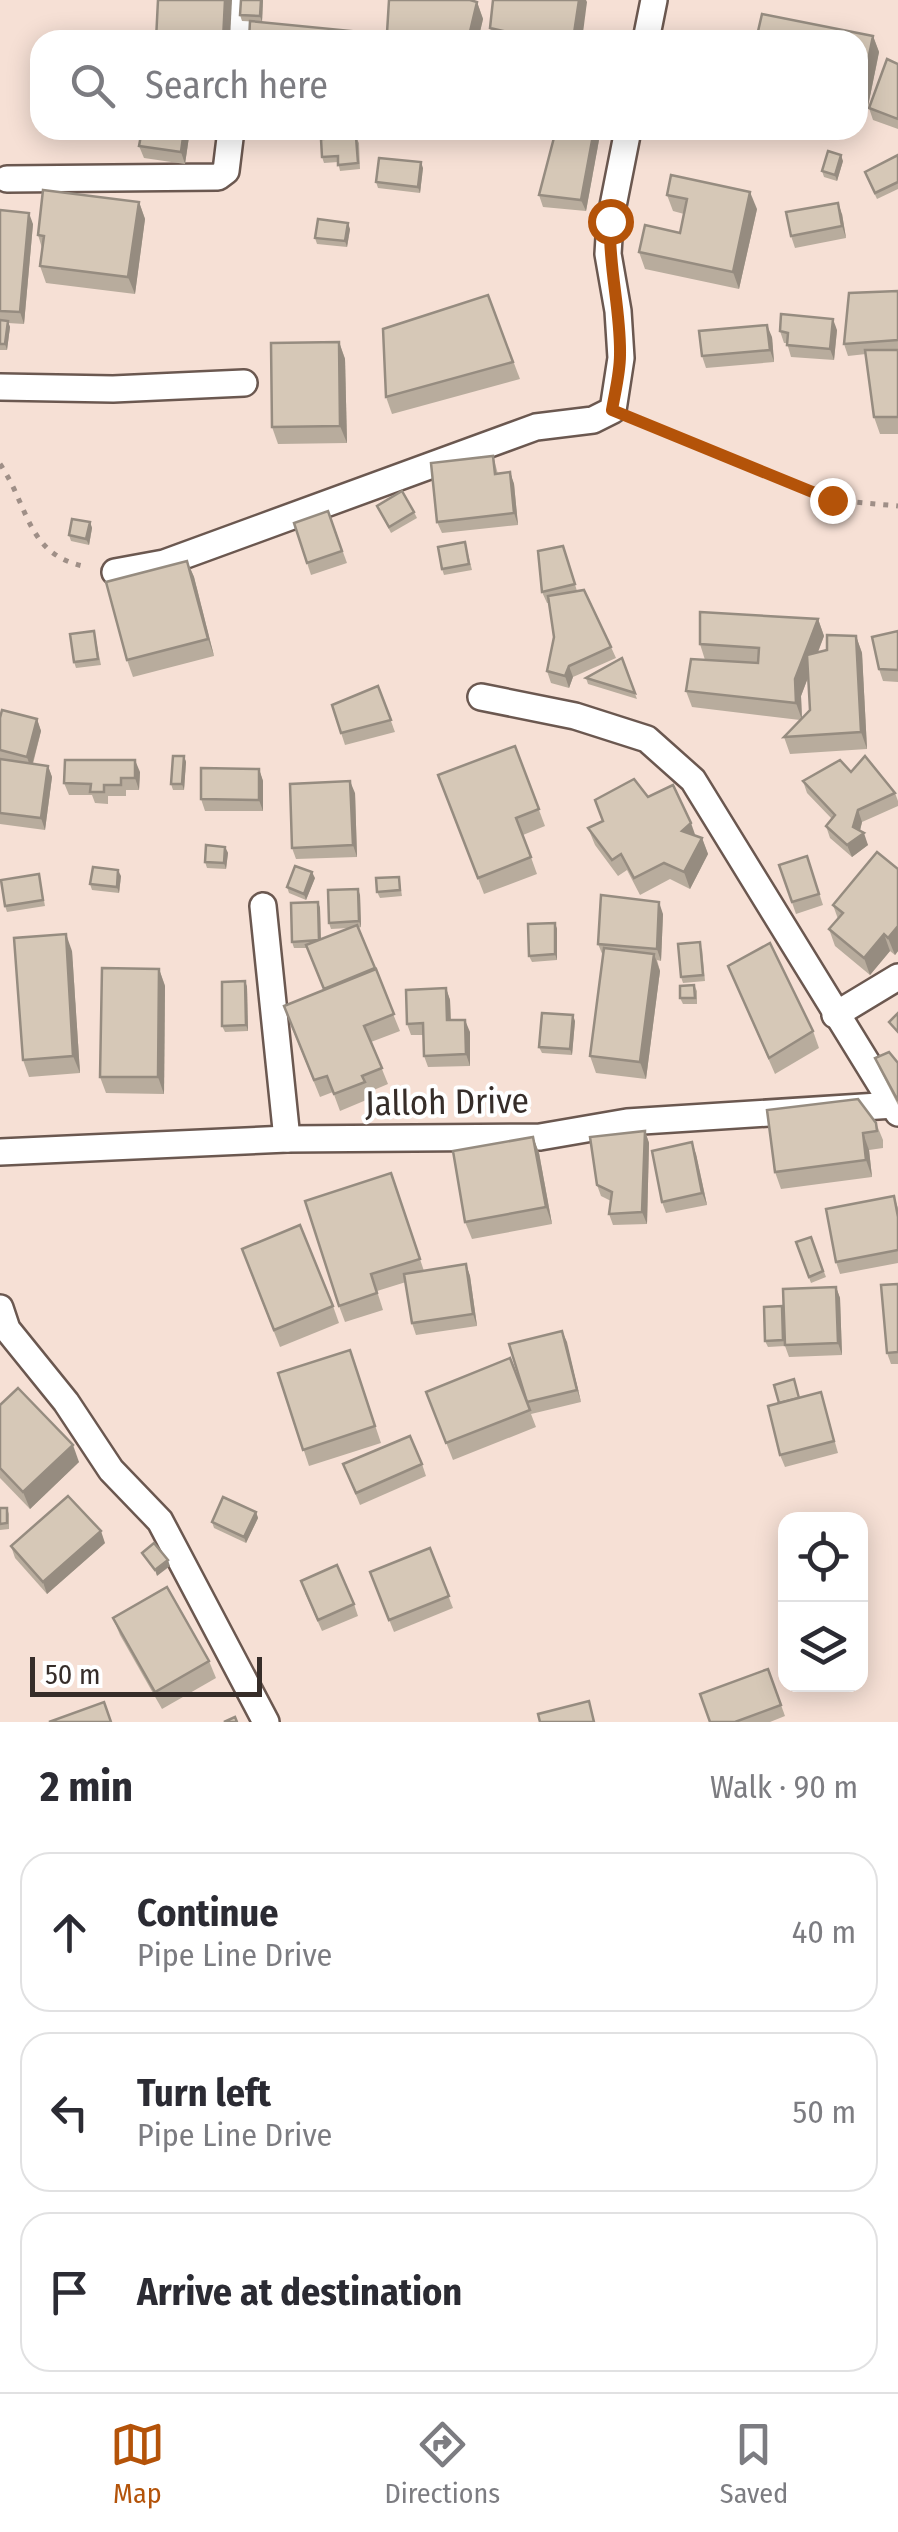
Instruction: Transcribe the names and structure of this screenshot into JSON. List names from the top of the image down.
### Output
{
  "streets": {
    "street": ["Jalloh Drive"]
  },
  "scale_bar": "50 m",
  "page": {
    "search": "Search here",
    "scale": "50 m",
    "heading": ["2 min", "Walk · 90 m"],
    "list": [
      ["Continue", "Pipe Line Drive", "40 m"],
      ["Turn left", "Pipe Line Drive", "50 m"],
      "Arrive at destination"
    ],
    "nav": ["Map", "Directions", "Saved"]
  }
}
